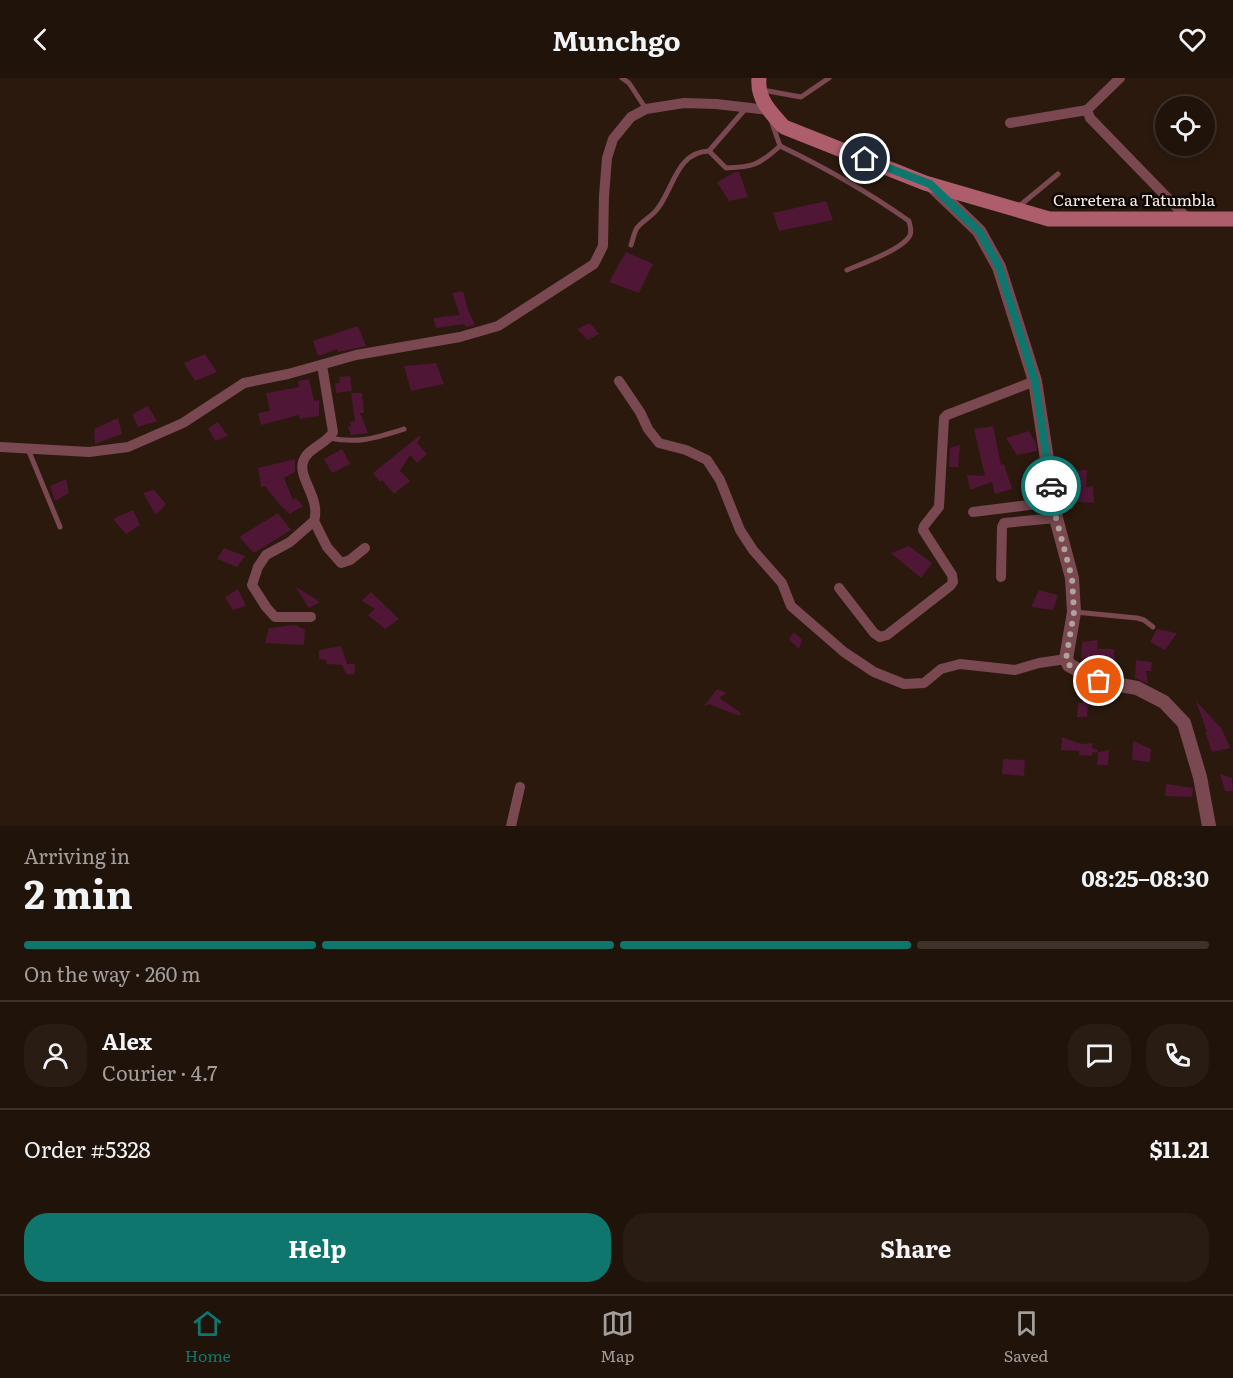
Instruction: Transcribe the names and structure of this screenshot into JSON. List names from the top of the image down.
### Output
{
  "streets": {
    "main road": ["Carretera a Tatumbla"]
  },
  "page": {
    "header": "Munchgo",
    "heading": ["2 min", "Arriving in", "08:25–08:30"],
    "panel": [
      "Alex",
      "Courier · 4.7",
      "Order #5328",
      "$11.21"
    ],
    "bar": "On the way · 260 m",
    "buttons": ["Help", "Share"],
    "tabs": ["Home", "Map", "Saved"]
  }
}
